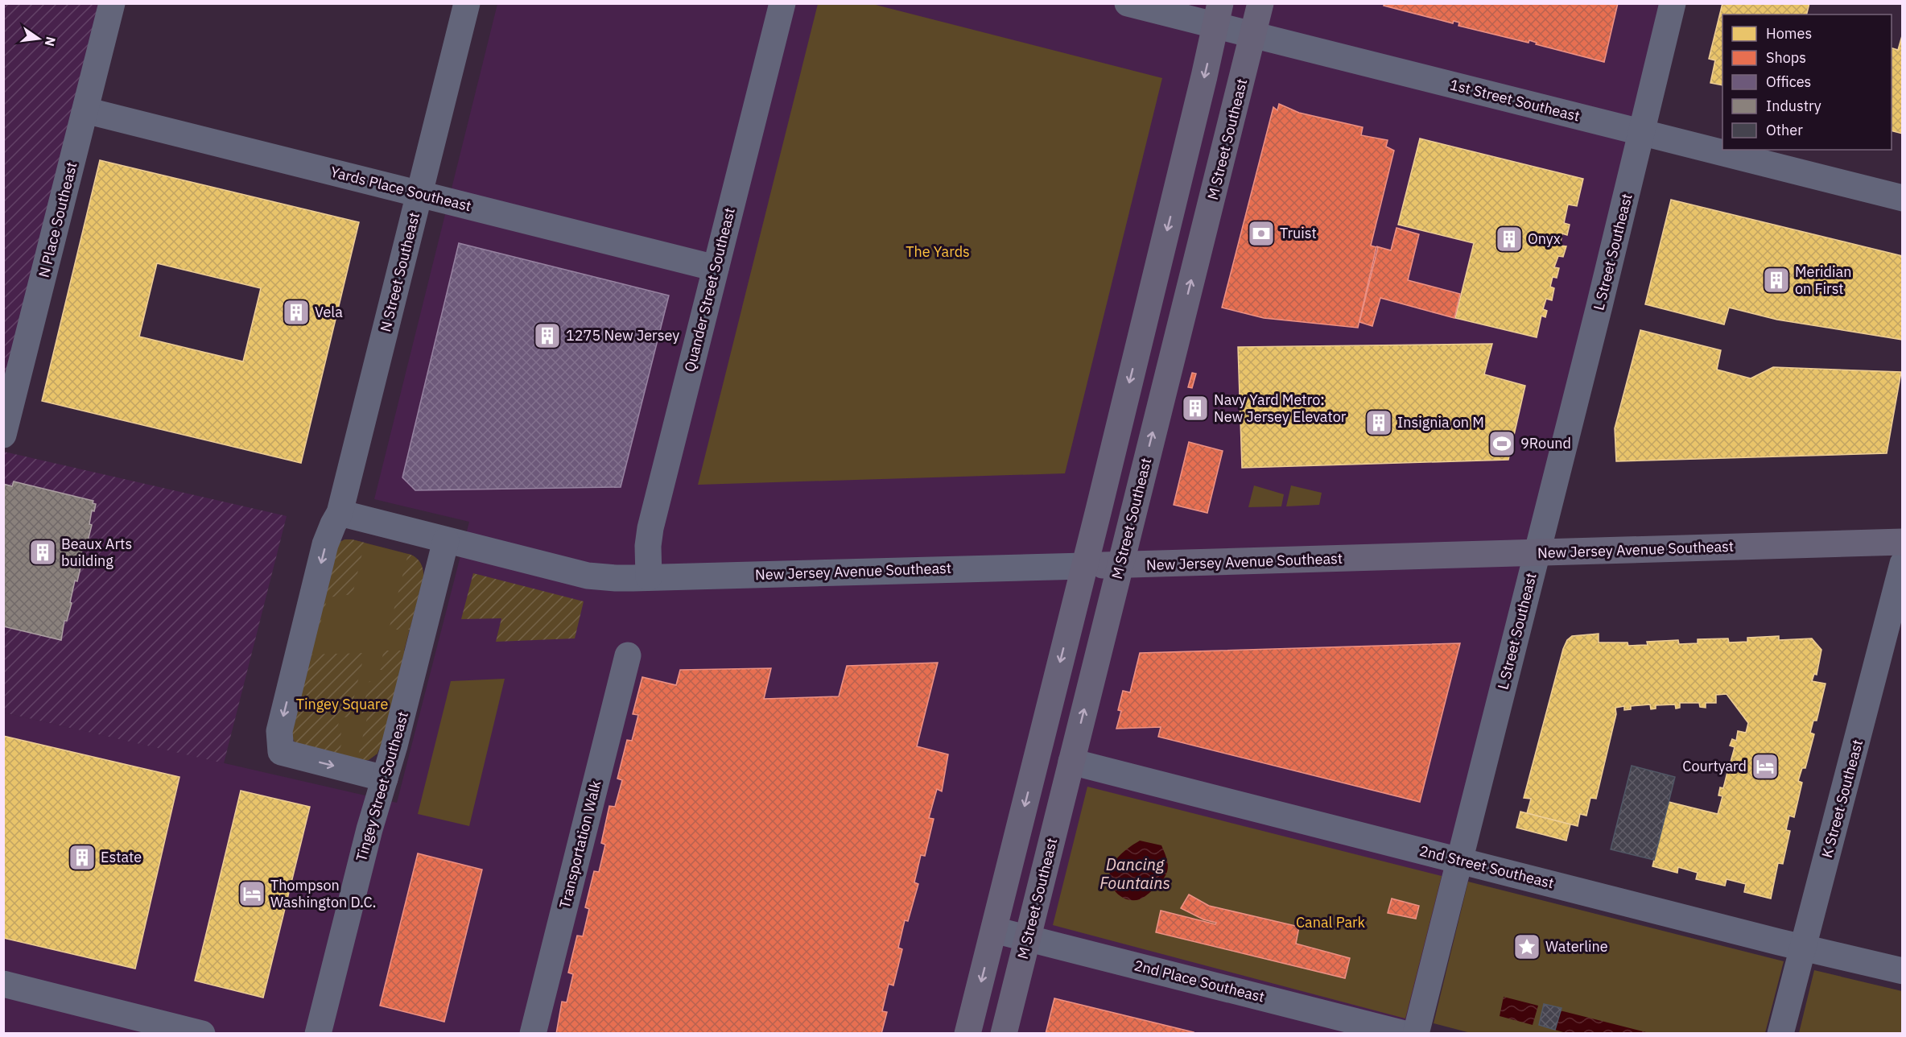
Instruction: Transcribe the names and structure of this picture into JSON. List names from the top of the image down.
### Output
{
  "streets": {
    "main road": ["M Street Southeast", "New Jersey Avenue Southeast"],
    "street": [
      "1st Street Southeast",
      "Yards Place Southeast",
      "N Place Southeast",
      "L Street Southeast",
      "N Street Southeast",
      "Quander Street Southeast",
      "Tingey Street Southeast",
      "K Street Southeast",
      "Transportation Walk",
      "2nd Street Southeast",
      "2nd Place Southeast"
    ]
  },
  "crossings": [
    ["1st Street Southeast", "M Street Southeast"],
    ["1st Street Southeast", "L Street Southeast"],
    ["M Street Southeast", "New Jersey Avenue Southeast"],
    ["M Street Southeast", "2nd Street Southeast"],
    ["M Street Southeast", "2nd Place Southeast"],
    ["Yards Place Southeast", "N Place Southeast"],
    ["Yards Place Southeast", "N Street Southeast"],
    ["Yards Place Southeast", "Quander Street Southeast"],
    ["L Street Southeast", "New Jersey Avenue Southeast"],
    ["L Street Southeast", "2nd Street Southeast"],
    ["N Street Southeast", "New Jersey Avenue Southeast"],
    ["N Street Southeast", "Tingey Street Southeast"],
    ["Quander Street Southeast", "New Jersey Avenue Southeast"],
    ["New Jersey Avenue Southeast", "Tingey Street Southeast"],
    ["K Street Southeast", "2nd Street Southeast"]
  ],
  "water": ["Dancing Fountains"],
  "parks": ["The Yards", "Tingey Square", "Canal Park"],
  "places": {
    "bank": ["Truist"],
    "building": [
      "Onyx",
      "Meridian on First",
      "Vela",
      "1275 New Jersey",
      "Navy Yard Metro: New Jersey Elevator",
      "Insignia on M",
      "Beaux Arts building",
      "Estate"
    ],
    "sports": ["9Round"],
    "hotel": ["Courtyard", "Thompson Washington D.C."],
    "place": ["Waterline"]
  },
  "legend": [
    "Homes",
    "Shops",
    "Offices",
    "Industry",
    "Other"
  ],
  "north": "right"
}
